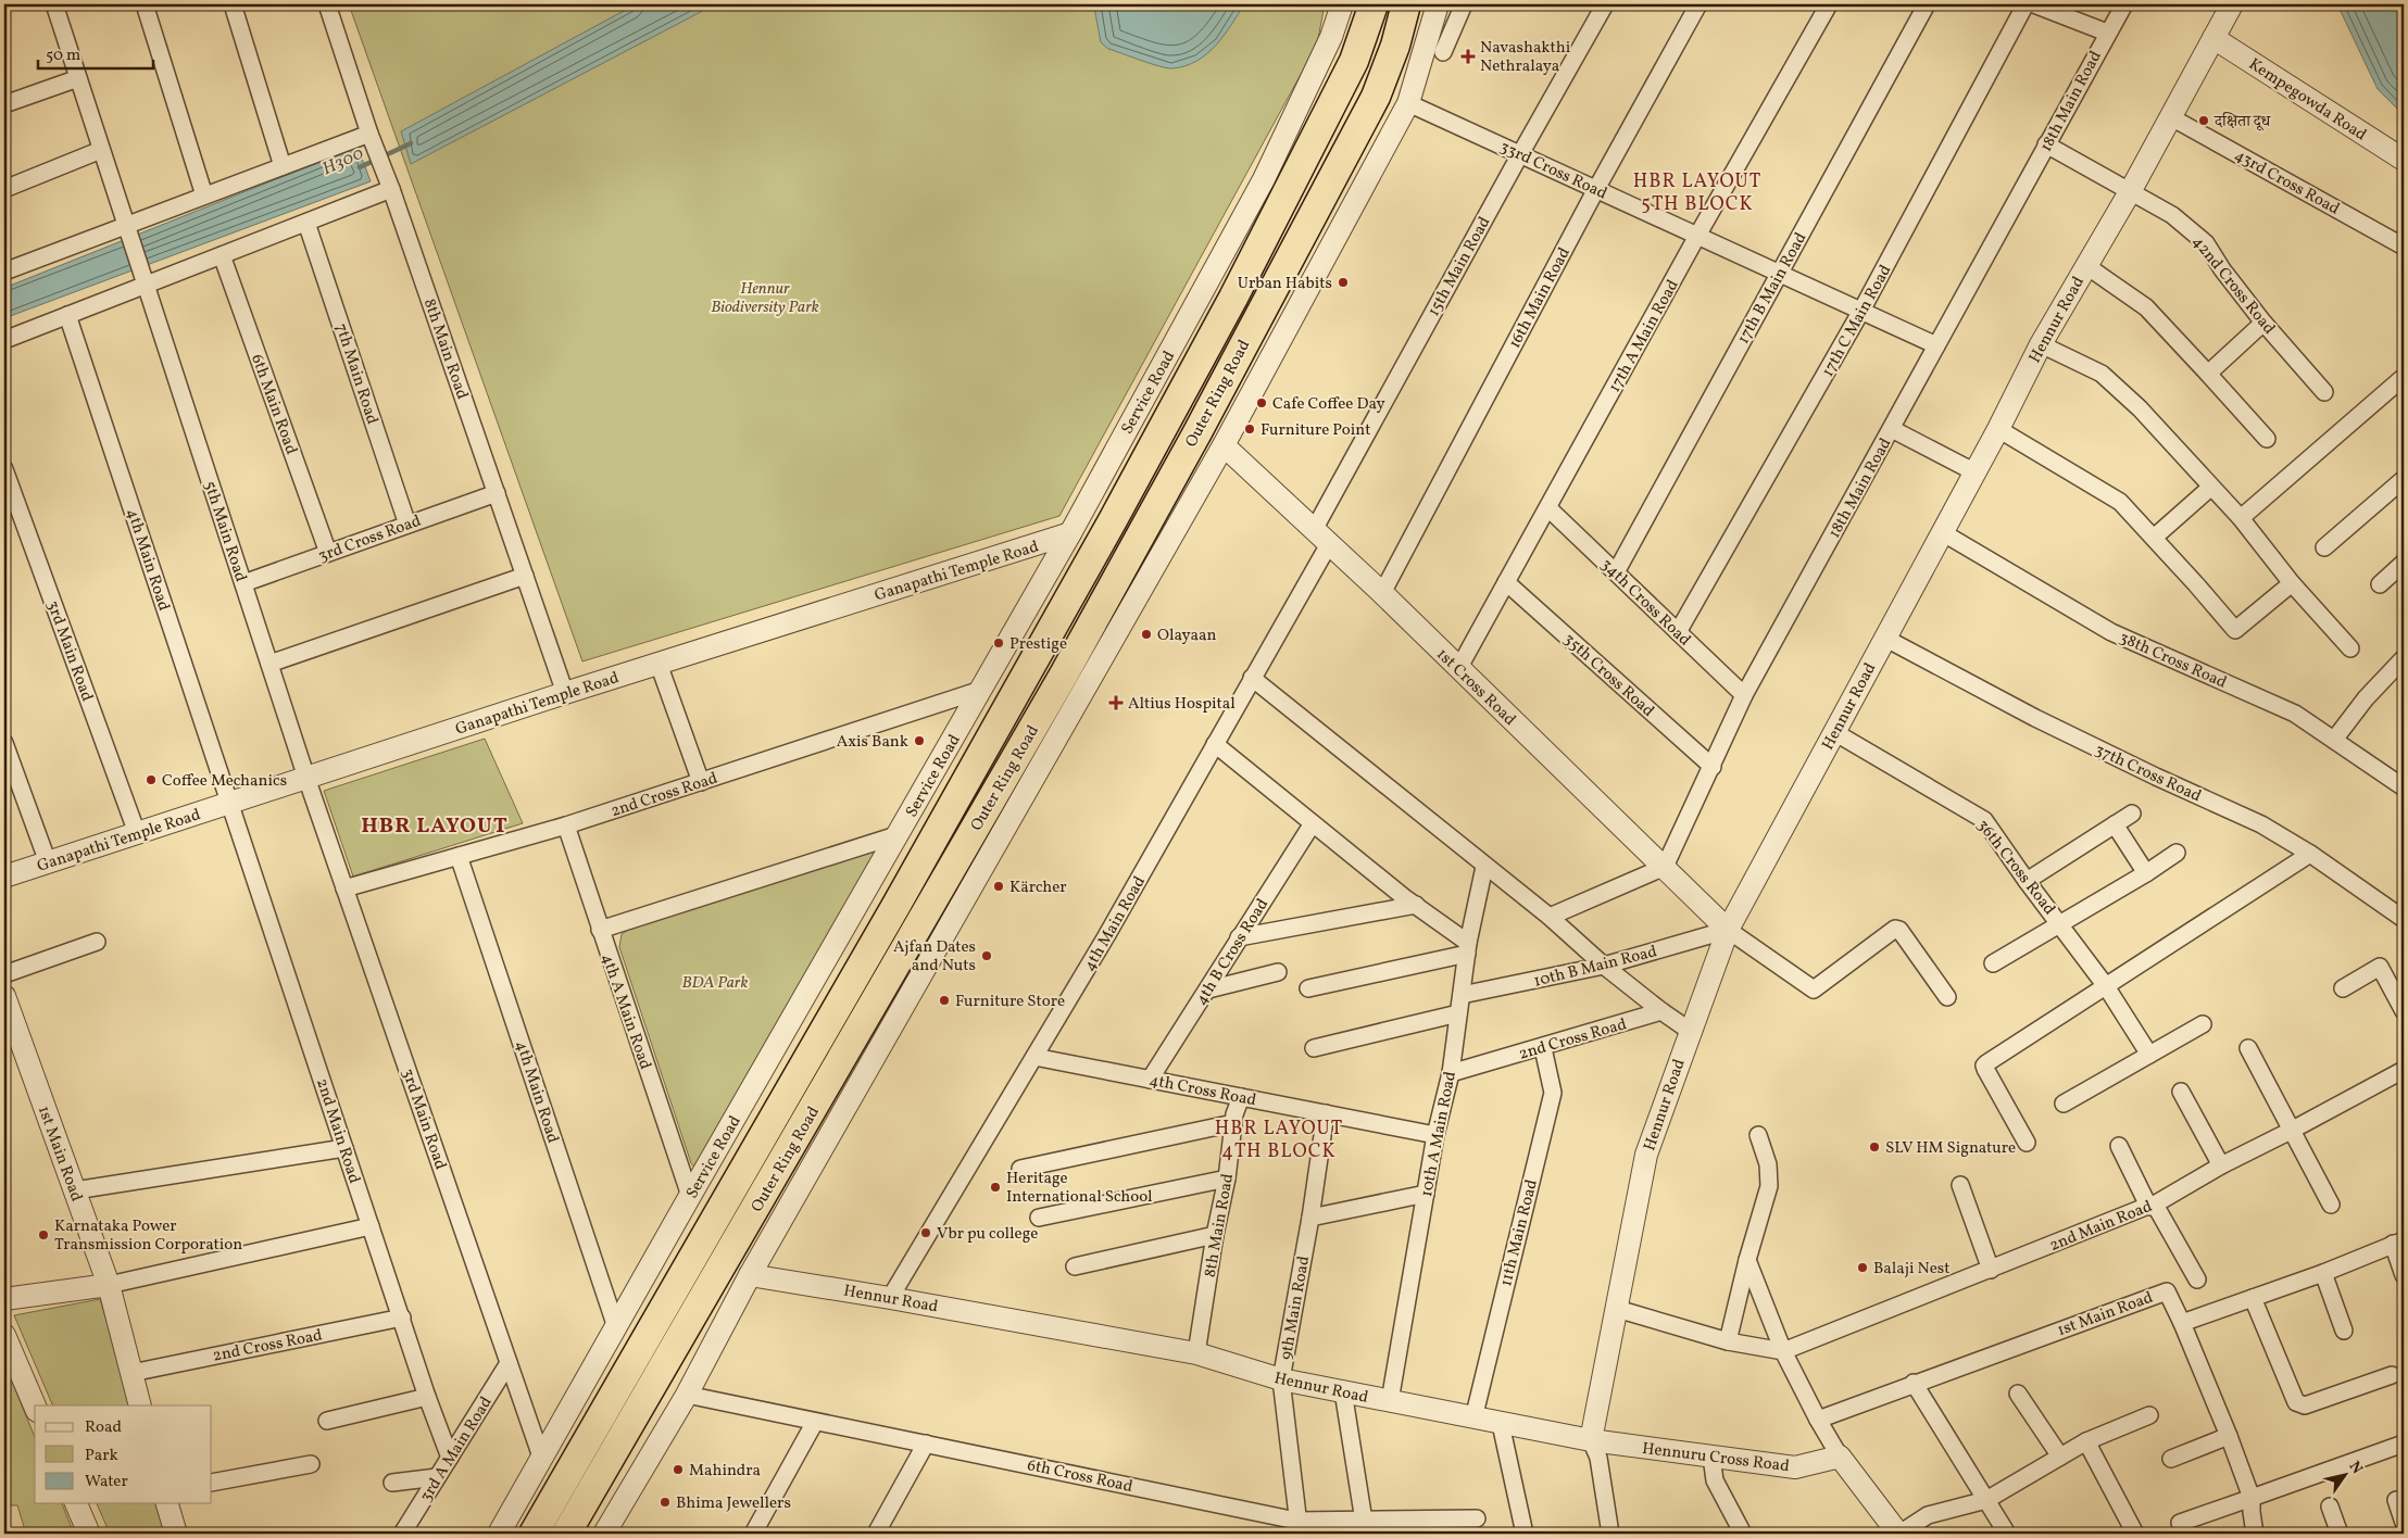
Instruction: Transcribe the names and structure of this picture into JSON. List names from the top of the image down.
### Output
{
  "streets": {
    "highway": ["Outer Ring Road"],
    "street": [
      "Kempegowda Road",
      "18th Main Road",
      "33rd Cross Road",
      "43rd Cross Road",
      "15th Main Road",
      "42nd Cross Road",
      "17th B Main Road",
      "16th Main Road",
      "Hennur Road",
      "17th C Main Road",
      "17th A Main Road",
      "8th Main Road",
      "7th Main Road",
      "Service Road",
      "6th Main Road",
      "5th Main Road",
      "3rd Cross Road",
      "4th Main Road",
      "Ganapathi Temple Road",
      "34th Cross Road",
      "3rd Main Road",
      "38th Cross Road",
      "35th Cross Road",
      "1st Cross Road",
      "37th Cross Road",
      "2nd Cross Road",
      "36th Cross Road",
      "4th B Cross Road",
      "10th B Main Road",
      "4th A Main Road",
      "4th Cross Road",
      "2nd Main Road",
      "10th A Main Road",
      "1st Main Road",
      "11th Main Road",
      "9th Main Road",
      "3rd A Main Road",
      "Hennuru Cross Road",
      "6th Cross Road"
    ]
  },
  "crossings": [
    ["Kempegowda Road", "Hennur Road"],
    ["18th Main Road", "33rd Cross Road"],
    ["18th Main Road", "42nd Cross Road"],
    ["18th Main Road", "34th Cross Road"],
    ["18th Main Road", "35th Cross Road"],
    ["18th Main Road", "1st Cross Road"],
    ["33rd Cross Road", "15th Main Road"],
    ["33rd Cross Road", "17th B Main Road"],
    ["33rd Cross Road", "16th Main Road"],
    ["33rd Cross Road", "17th C Main Road"],
    ["33rd Cross Road", "17th A Main Road"],
    ["43rd Cross Road", "Hennur Road"],
    ["15th Main Road", "4th Main Road"],
    ["15th Main Road", "1st Cross Road"],
    ["42nd Cross Road", "Hennur Road"],
    ["17th B Main Road", "34th Cross Road"],
    ["16th Main Road", "1st Cross Road"],
    ["Hennur Road", "8th Main Road"],
    ["Hennur Road", "4th Main Road"],
    ["Hennur Road", "38th Cross Road"],
    ["Hennur Road", "1st Cross Road"],
    ["Hennur Road", "37th Cross Road"],
    ["Hennur Road", "36th Cross Road"],
    ["Hennur Road", "10th B Main Road"],
    ["Hennur Road", "10th A Main Road"],
    ["Hennur Road", "11th Main Road"],
    ["Hennur Road", "9th Main Road"],
    ["Hennur Road", "Hennuru Cross Road"],
    ["17th C Main Road", "34th Cross Road"],
    ["17th A Main Road", "34th Cross Road"],
    ["17th A Main Road", "35th Cross Road"],
    ["17th A Main Road", "1st Cross Road"],
    ["8th Main Road", "3rd Cross Road"],
    ["8th Main Road", "Ganapathi Temple Road"],
    ["8th Main Road", "4th Cross Road"],
    ["7th Main Road", "3rd Cross Road"],
    ["Service Road", "4th Main Road"],
    ["Service Road", "Ganapathi Temple Road"],
    ["Service Road", "3rd Main Road"],
    ["Service Road", "2nd Cross Road"],
    ["Service Road", "4th A Main Road"],
    ["6th Main Road", "3rd Cross Road"],
    ["5th Main Road", "3rd Cross Road"],
    ["5th Main Road", "Ganapathi Temple Road"],
    ["5th Main Road", "3rd Main Road"],
    ["4th Main Road", "Ganapathi Temple Road"],
    ["4th Main Road", "1st Cross Road"],
    ["4th Main Road", "2nd Cross Road"],
    ["4th Main Road", "4th Cross Road"],
    ["4th Main Road", "2nd Main Road"],
    ["Ganapathi Temple Road", "3rd Main Road"],
    ["Ganapathi Temple Road", "2nd Main Road"],
    ["3rd Main Road", "2nd Cross Road"],
    ["3rd Main Road", "3rd A Main Road"],
    ["1st Cross Road", "10th B Main Road"],
    ["2nd Cross Road", "4th A Main Road"],
    ["2nd Cross Road", "2nd Main Road"],
    ["2nd Cross Road", "10th A Main Road"],
    ["2nd Cross Road", "1st Main Road"],
    ["2nd Cross Road", "11th Main Road"],
    ["4th B Cross Road", "4th Cross Road"],
    ["10th B Main Road", "10th A Main Road"],
    ["4th Cross Road", "10th A Main Road"],
    ["4th Cross Road", "9th Main Road"],
    ["2nd Main Road", "3rd A Main Road"],
    ["9th Main Road", "6th Cross Road"]
  ],
  "districts": ["HBR LAYOUT 5TH BLOCK", "HBR LAYOUT", "HBR LAYOUT 4TH BLOCK"],
  "water": ["H300"],
  "parks": ["Hennur Biodiversity Park", "BDA Park"],
  "places": {
    "health": ["Navashakthi Nethralaya", "Altius Hospital"],
    "other": [
      "दक्षिता दूध",
      "Urban Habits",
      "Cafe Coffee Day",
      "Furniture Point",
      "Olayaan",
      "Prestige",
      "Axis Bank",
      "Coffee Mechanics",
      "Kärcher",
      "Ajfan Dates and Nuts",
      "Furniture Store",
      "SLV HM Signature",
      "Heritage International School",
      "Vbr pu college",
      "Karnataka Power Transmission Corporation",
      "Balaji Nest",
      "Mahindra",
      "Bhima Jewellers"
    ]
  },
  "legend": ["Road", "Park", "Water"],
  "scale_bar": "50 m",
  "north": "top right"
}
